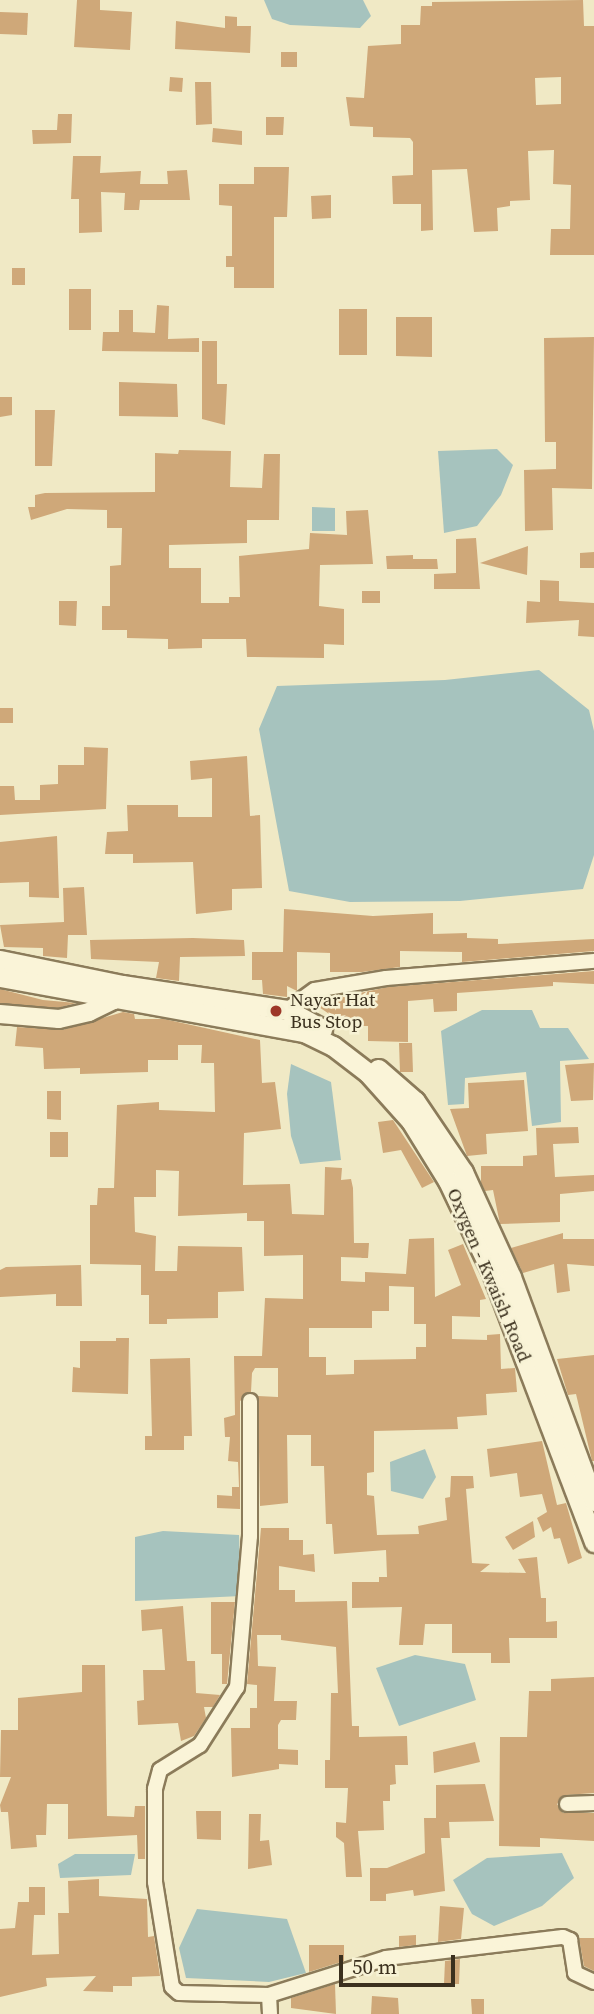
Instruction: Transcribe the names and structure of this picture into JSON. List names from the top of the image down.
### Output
{
  "streets": {
    "main road": ["Oxygen - Kwaish Road"]
  },
  "places": ["Nayar Hat Bus Stop"],
  "scale_bar": "50 m"
}
